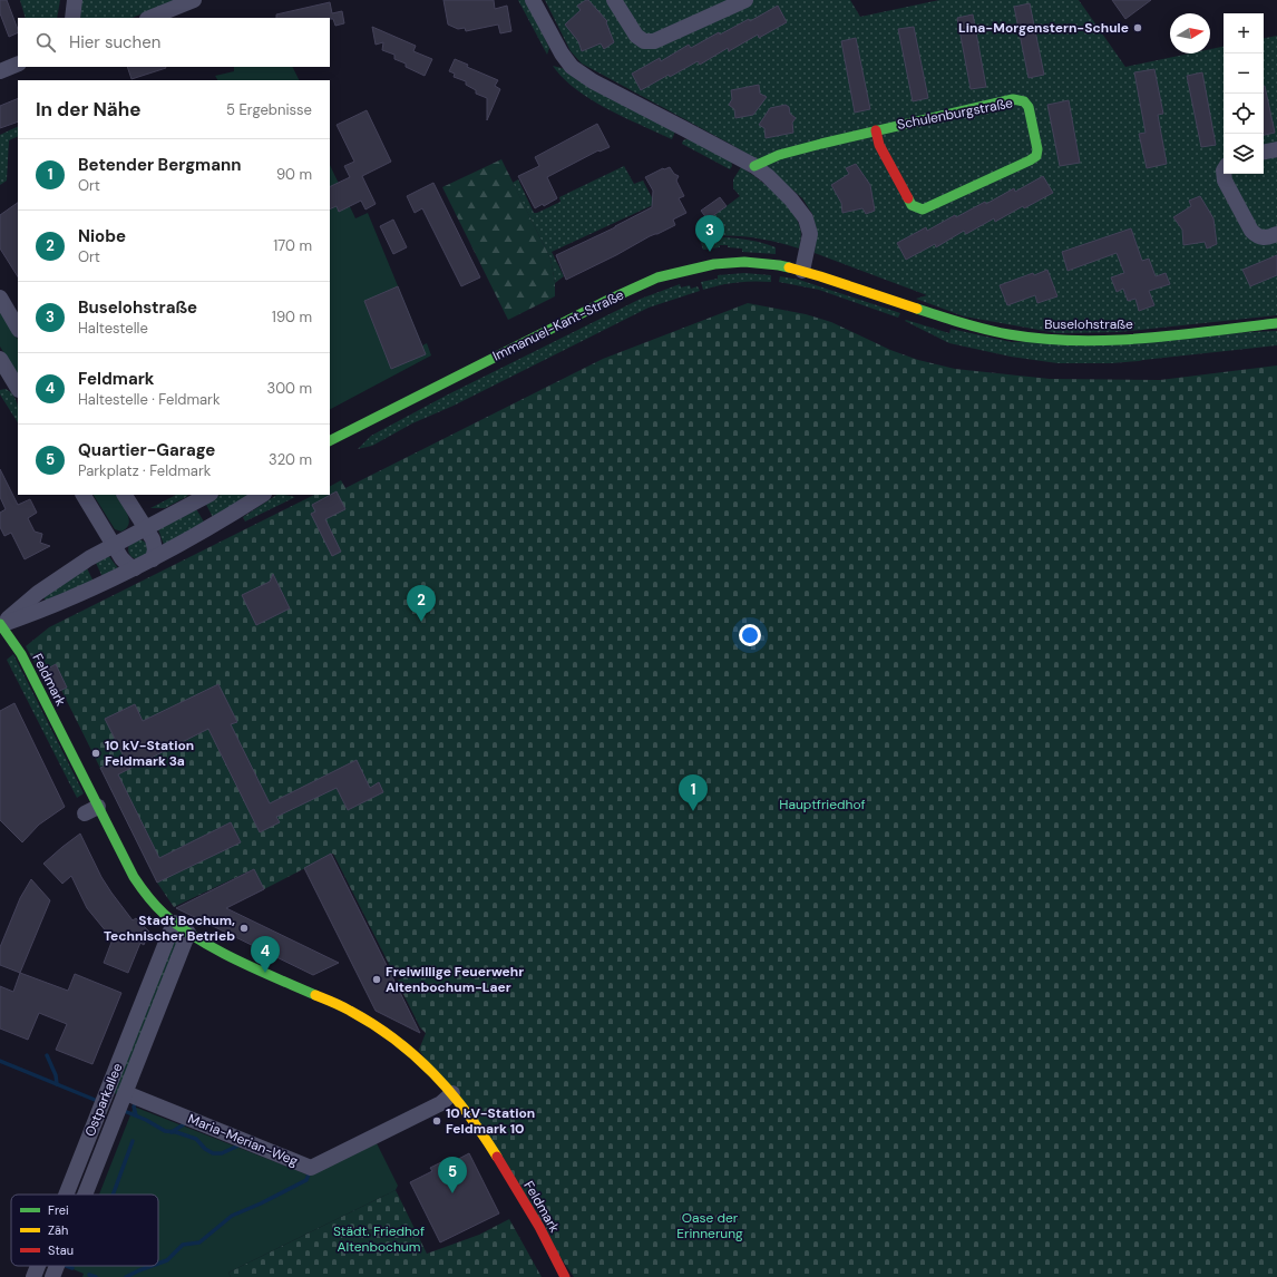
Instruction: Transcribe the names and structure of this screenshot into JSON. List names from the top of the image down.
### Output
{
  "streets": {
    "street": [
      "Schulenburgstraße",
      "Buselohstraße",
      "Immanuel-Kant-Straße",
      "Feldmark",
      "Ostparkallee",
      "Maria-Merian-Weg"
    ]
  },
  "crossings": [
    ["Buselohstraße", "Immanuel-Kant-Straße"],
    ["Feldmark", "Ostparkallee"],
    ["Feldmark", "Maria-Merian-Weg"],
    ["Ostparkallee", "Maria-Merian-Weg"]
  ],
  "parks": ["Hauptfriedhof", "Oase der Erinnerung", "Städt. Friedhof Altenbochum"],
  "places": [
    "Lina-Morgenstern-Schule",
    "10 kV-Station Feldmark 3a",
    "Stadt Bochum, Technischer Betrieb",
    "Freiwillige Feuerwehr Altenbochum-Laer",
    "10 kV-Station Feldmark 10"
  ],
  "legend": ["Frei", "Zäh", "Stau"],
  "north": "right",
  "page": {
    "map_buttons": ["+", "−"],
    "search": "Hier suchen",
    "heading": ["In der Nähe", "5 Ergebnisse"],
    "list": [
      {
        "mark": "1",
        "name": "Betender Bergmann",
        "note": "Ort",
        "value": "90 m"
      },
      {
        "mark": "2",
        "name": "Niobe",
        "note": "Ort",
        "value": "170 m"
      },
      {
        "mark": "3",
        "name": "Buselohstraße",
        "note": "Haltestelle",
        "value": "190 m"
      },
      {
        "mark": "4",
        "name": "Feldmark",
        "note": "Haltestelle · Feldmark",
        "value": "300 m"
      },
      {
        "mark": "5",
        "name": "Quartier-Garage",
        "note": "Parkplatz · Feldmark",
        "value": "320 m"
      }
    ],
    "pins": [
      "3",
      "2",
      "1",
      "4",
      "5"
    ]
  }
}
